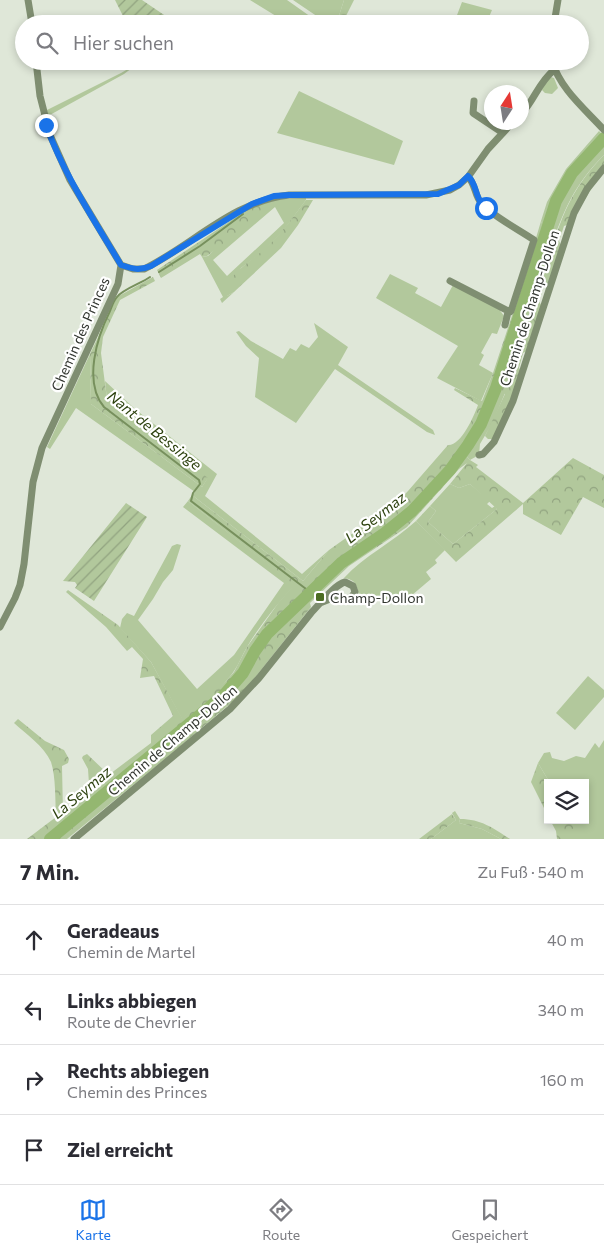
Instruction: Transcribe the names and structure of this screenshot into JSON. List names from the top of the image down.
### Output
{
  "streets": {
    "street": ["Chemin de Champ-Dollon", "Chemin des Princes"]
  },
  "water": ["Nant de Bessinge", "La Seymaz"],
  "places": {
    "transit": ["Champ-Dollon"]
  },
  "north": "top",
  "page": {
    "search": "Hier suchen",
    "heading": ["7 Min.", "Zu Fuß · 540 m"],
    "list": [
      ["Geradeaus", "Chemin de Martel", "40 m"],
      ["Links abbiegen", "Route de Chevrier", "340 m"],
      ["Rechts abbiegen", "Chemin des Princes", "160 m"],
      "Ziel erreicht"
    ],
    "nav": ["Karte", "Route", "Gespeichert"]
  }
}
